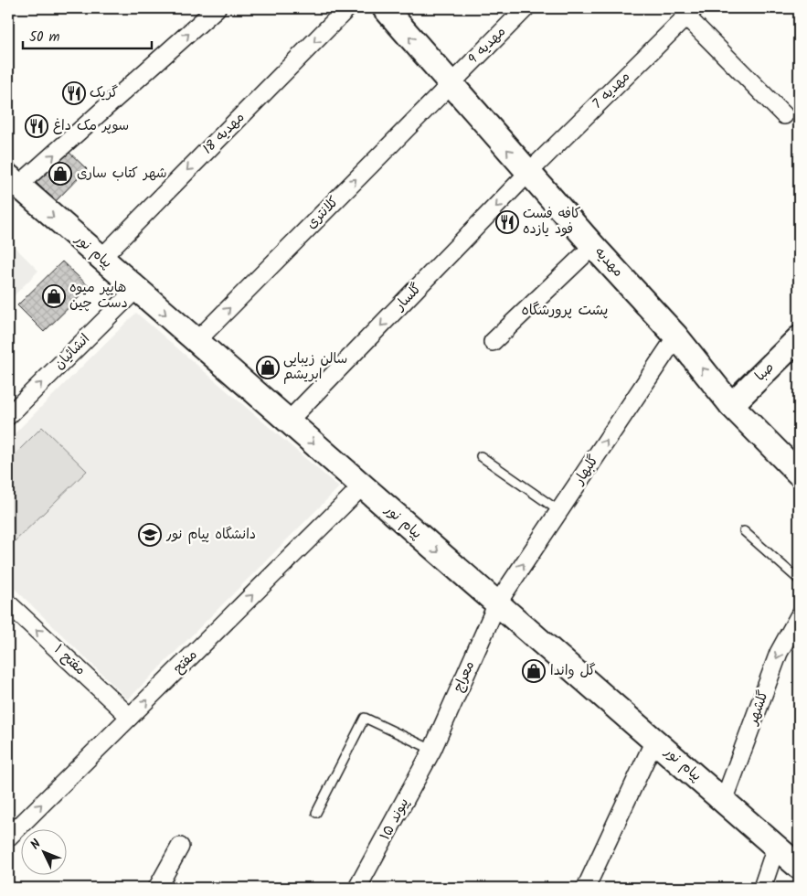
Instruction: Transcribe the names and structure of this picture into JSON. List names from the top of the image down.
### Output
{
  "streets": {
    "main road": ["پیام نور", "مهدیه", "صبا"],
    "street": [
      "مهدیه 9",
      "مهدیه 7",
      "مهدیه 18",
      "کلانتری",
      "گلسار",
      "انشائیان",
      "گلبهار",
      "مفتح ۱",
      "مفتح",
      "معراج",
      "گلشهر",
      "پیوند ۱۵"
    ]
  },
  "crossings": [
    ["مهدیه 9", "کلانتری"],
    ["مهدیه 9", "مهدیه"],
    ["مهدیه 7", "مهدیه"],
    ["مهدیه 7", "گلسار"],
    ["مهدیه 18", "پیام نور"],
    ["کلانتری", "پیام نور"],
    ["کلانتری", "مهدیه"],
    ["پیام نور", "گلسار"],
    ["پیام نور", "انشائیان"],
    ["پیام نور", "گلبهار"],
    ["پیام نور", "مفتح"],
    ["پیام نور", "معراج"],
    ["پیام نور", "گلشهر"],
    ["مهدیه", "گلسار"],
    ["مهدیه", "صبا"],
    ["مهدیه", "گلبهار"],
    ["گلبهار", "معراج"],
    ["مفتح ۱", "مفتح"],
    ["معراج", "پیوند ۱۵"]
  ],
  "one_way": [
    "کلانتری",
    "پیام نور",
    "مهدیه",
    "انشائیان",
    "مفتح ۱",
    "مفتح",
    "گلشهر"
  ],
  "districts": ["پشت پرورشگاه"],
  "places": {
    "restaurant": ["گریک", "سوپر مک داغ", "کافه فست فود یازده"],
    "shop": [
      "شهر کتاب ساری",
      "هایپر میوه دست چین",
      "سالن زیبایی ابریشم",
      "گل واندا"
    ],
    "school or university": ["دانشگاه پیام نور"]
  },
  "scale_bar": "50 m",
  "north": "top left"
}
